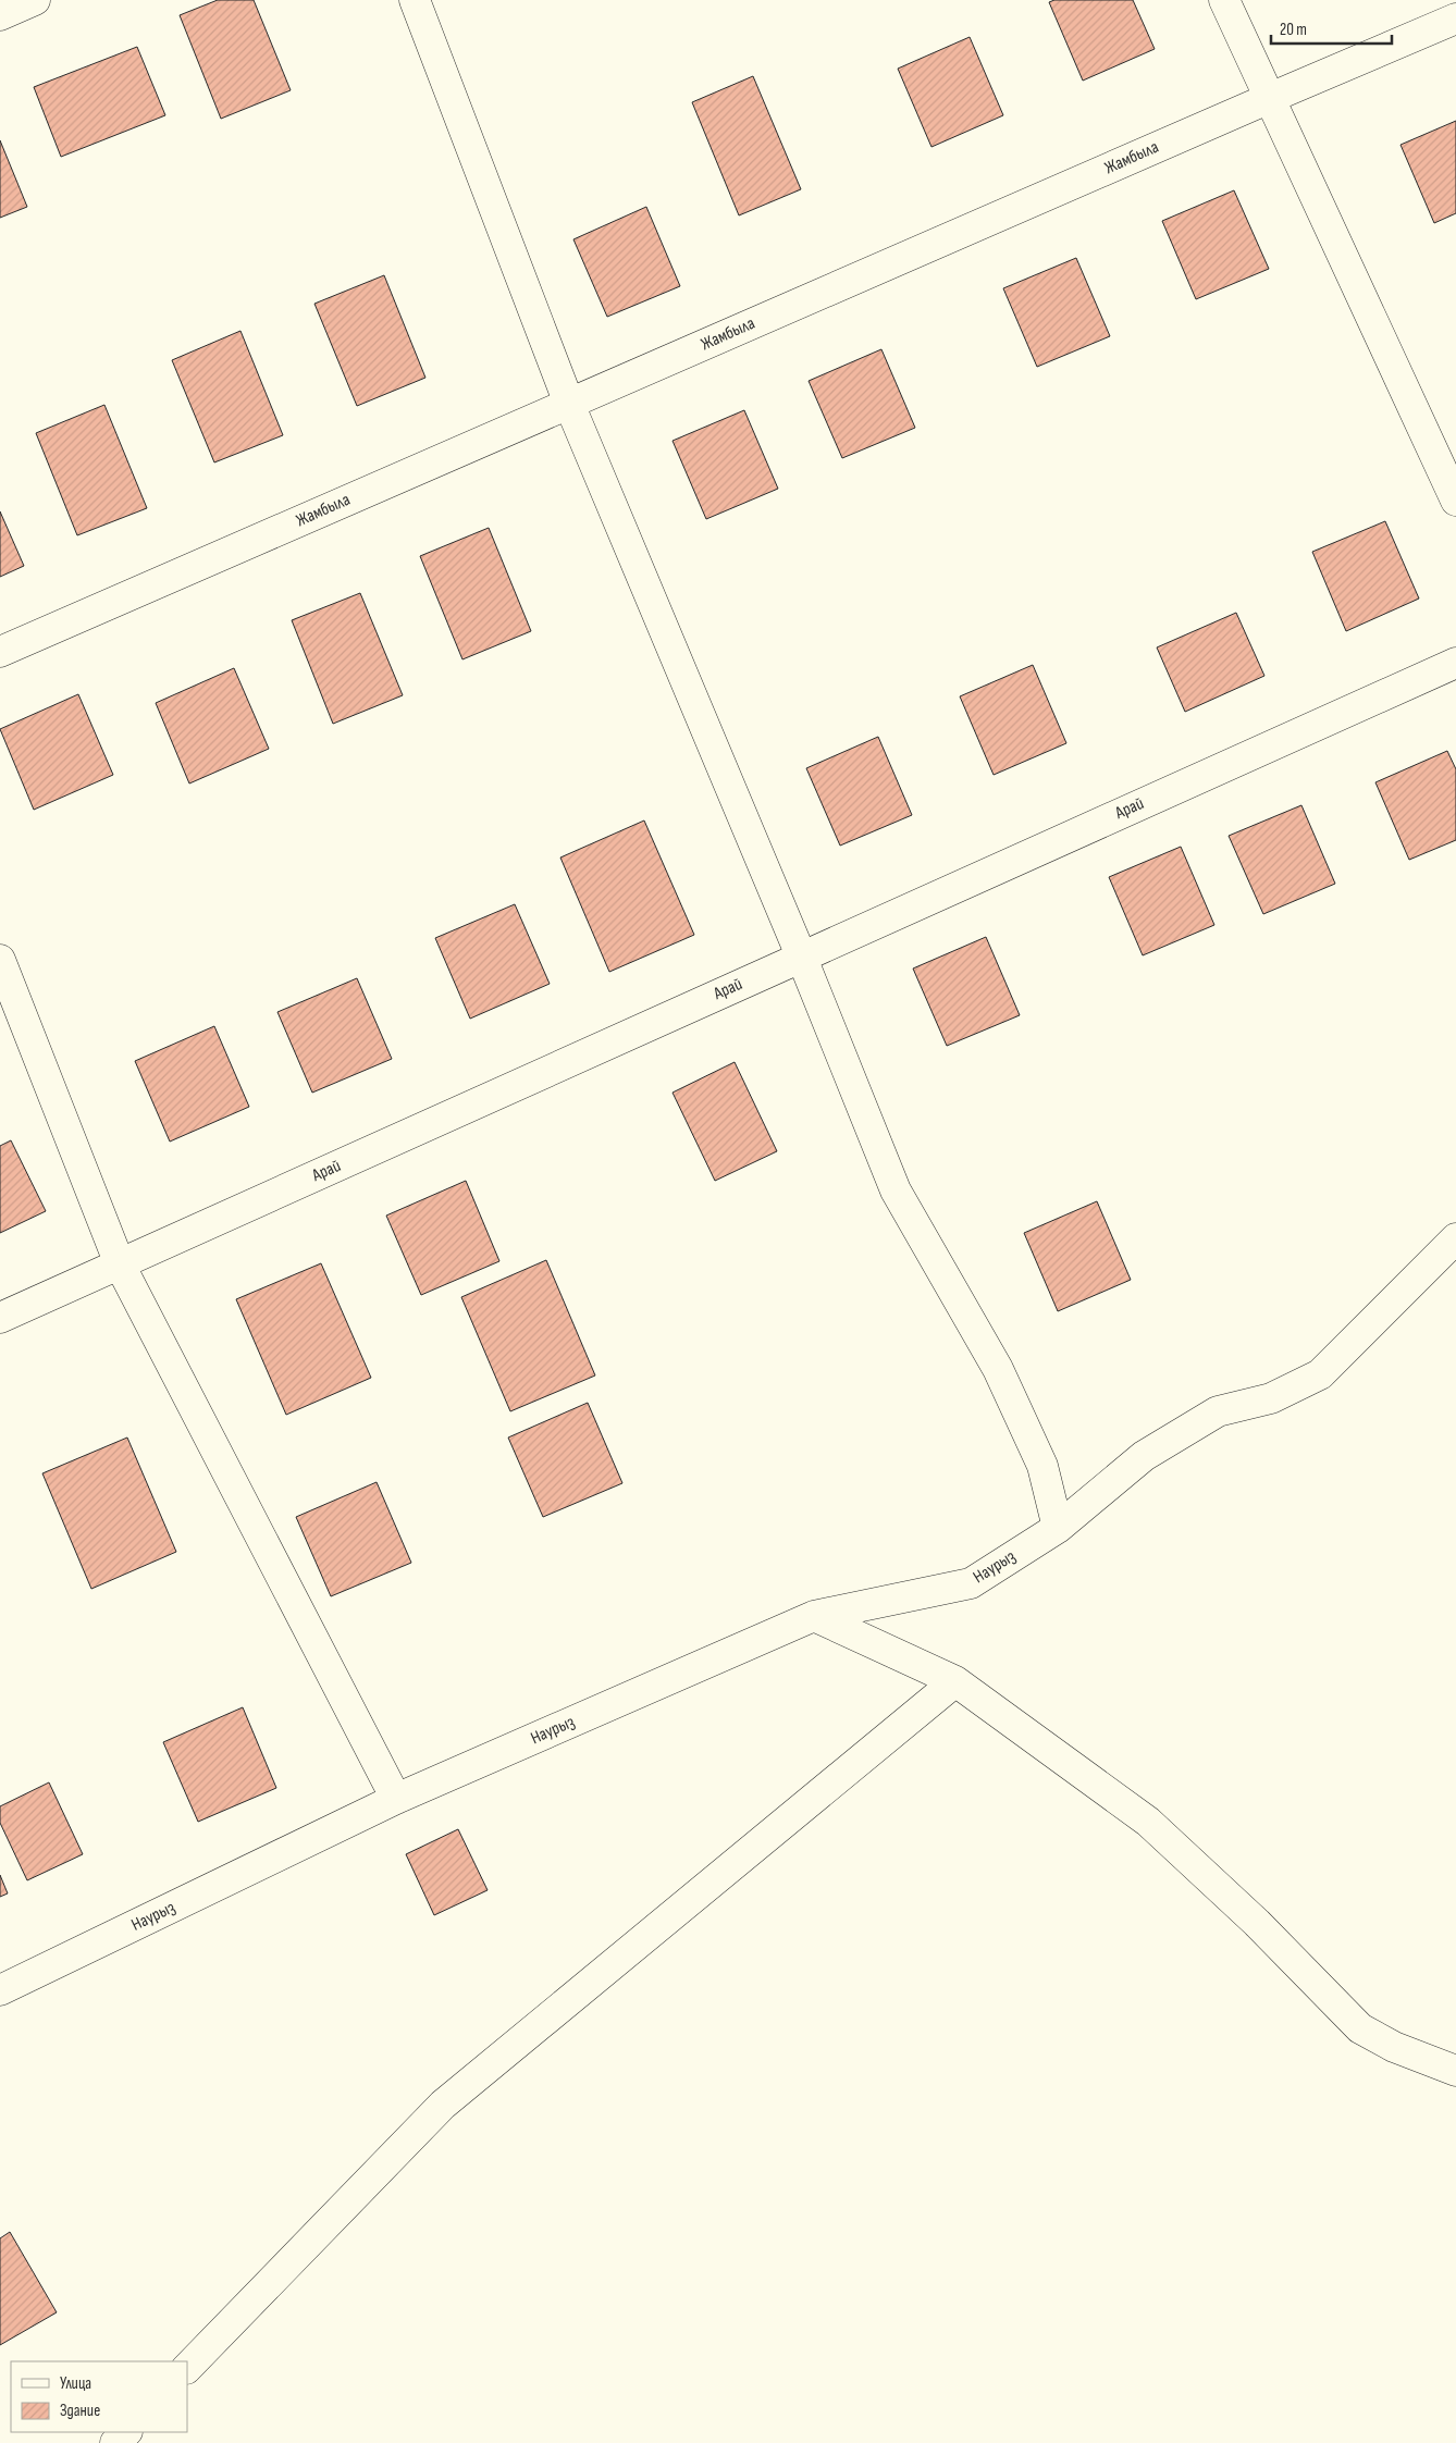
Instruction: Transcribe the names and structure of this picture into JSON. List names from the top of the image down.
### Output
{
  "streets": {
    "street": ["Жамбыла", "Арай", "Наурыз"]
  },
  "legend": ["Улица", "Здание"],
  "scale_bar": "20 m"
}
